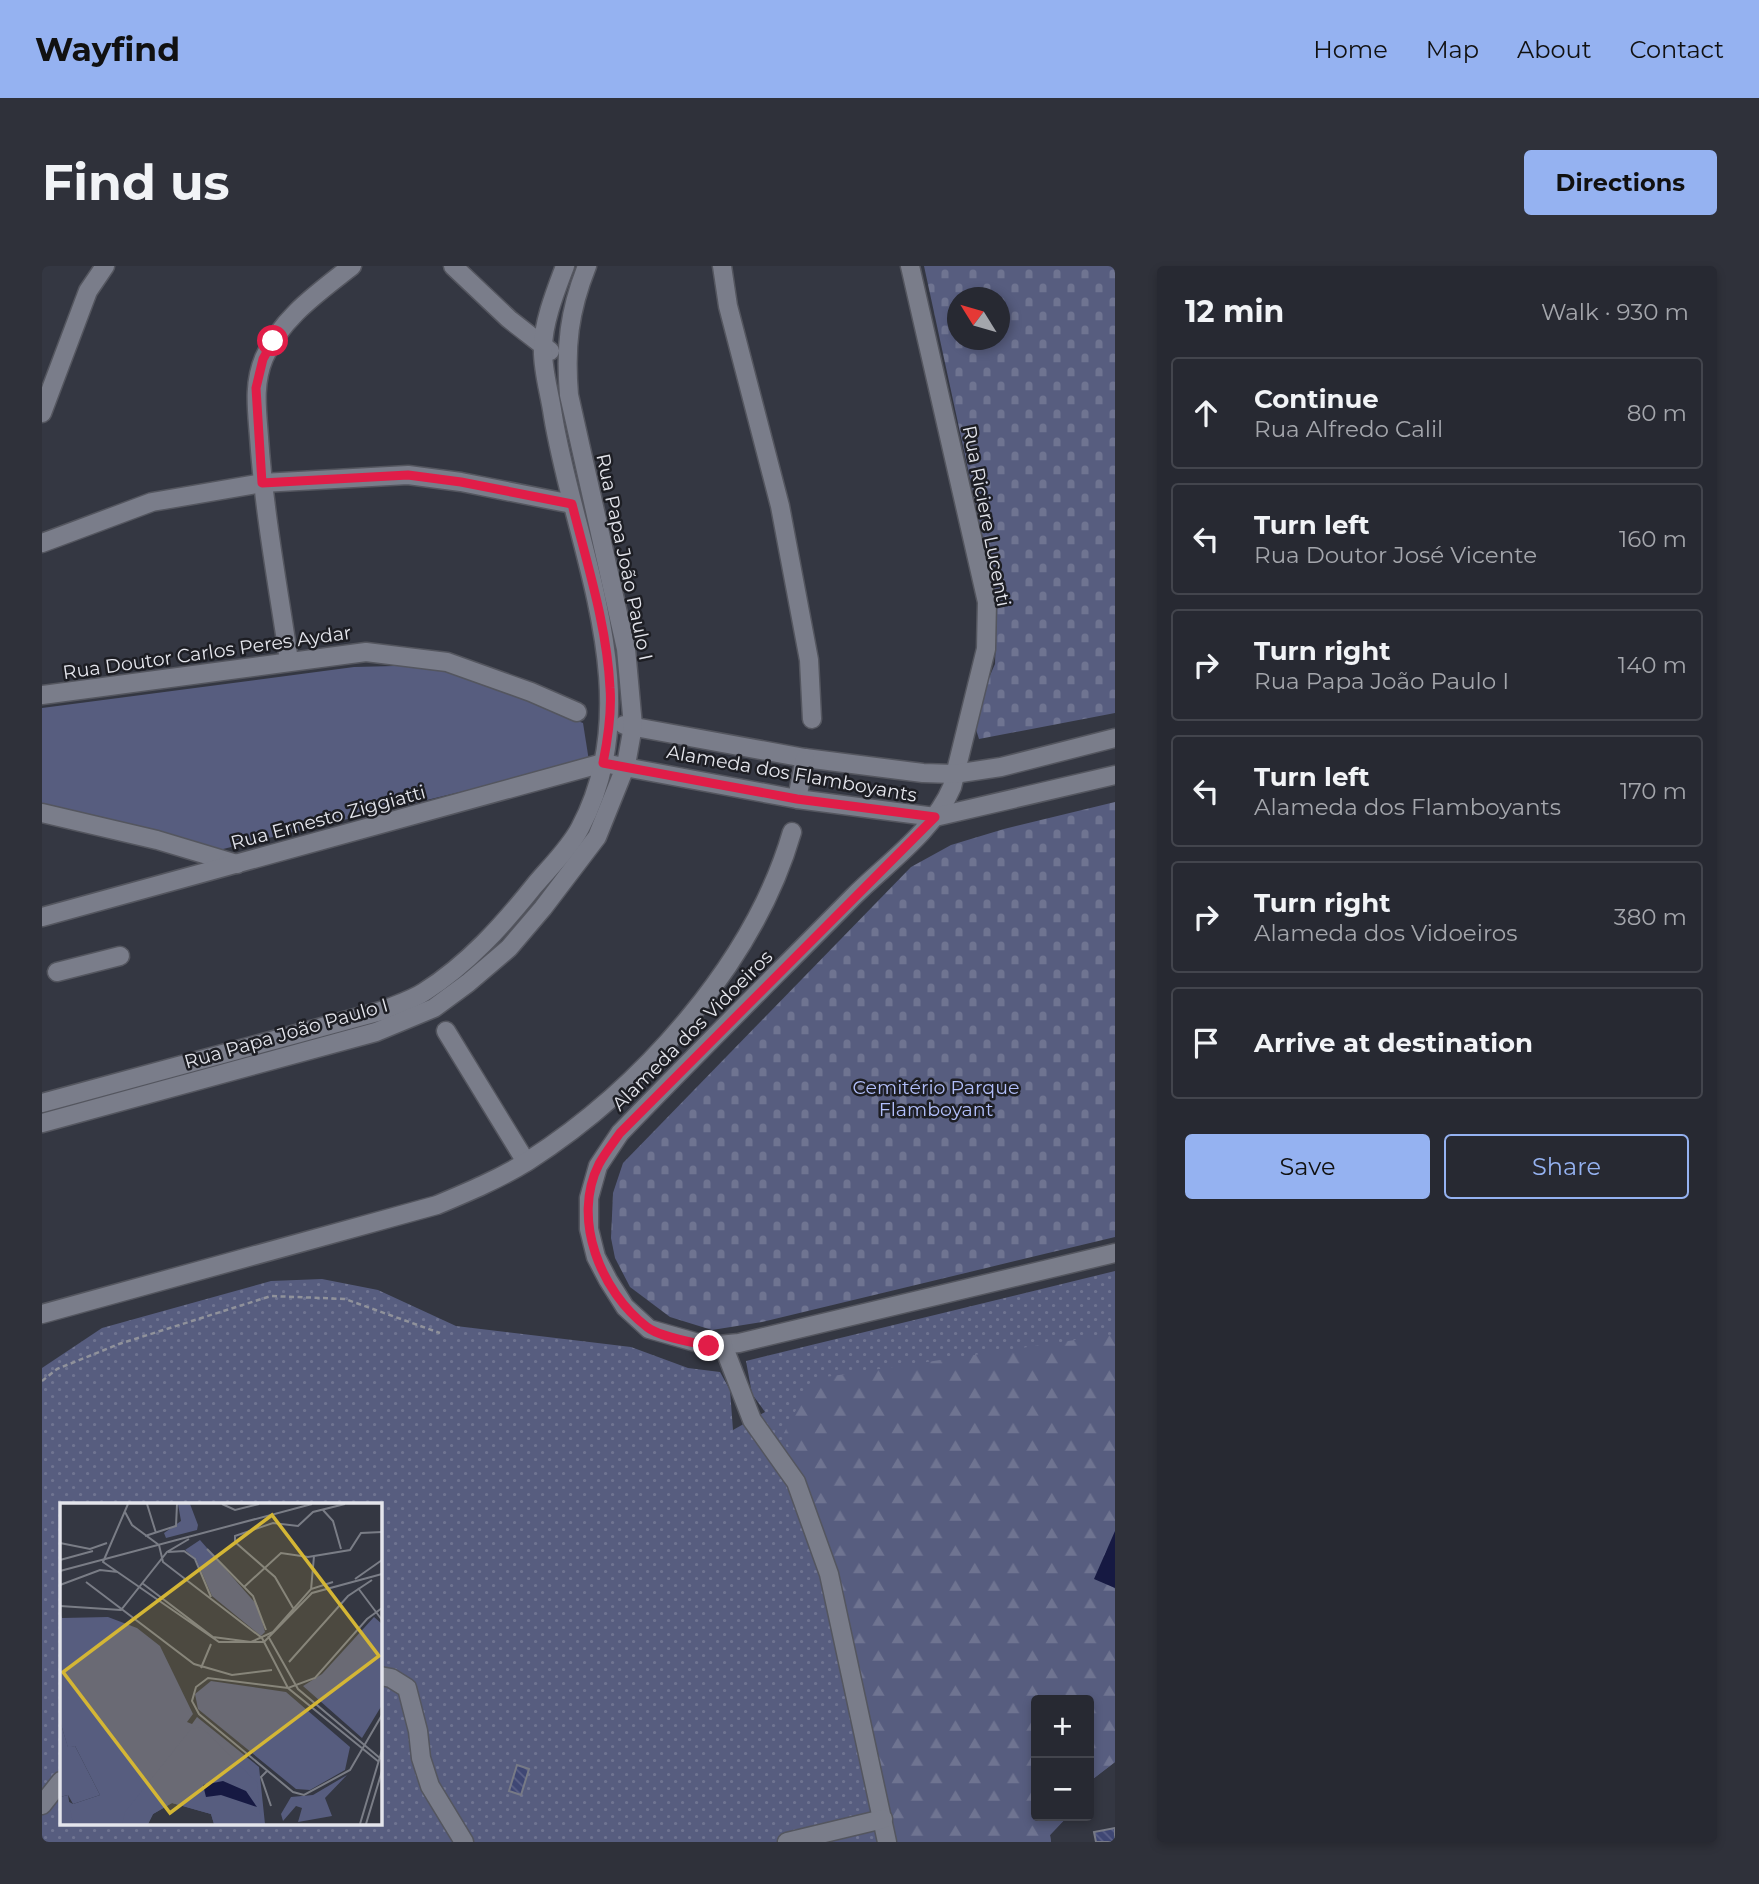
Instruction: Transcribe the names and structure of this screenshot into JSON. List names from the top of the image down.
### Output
{
  "streets": {
    "street": [
      "Rua Riciere Lucenti",
      "Rua Papa João Paulo I",
      "Rua Doutor Carlos Peres Aydar",
      "Alameda dos Flamboyants",
      "Rua Ernesto Ziggiatti",
      "Alameda dos Vidoeiros"
    ]
  },
  "crossings": [
    ["Rua Riciere Lucenti", "Alameda dos Flamboyants"],
    ["Rua Riciere Lucenti", "Alameda dos Vidoeiros"],
    ["Rua Papa João Paulo I", "Alameda dos Flamboyants"],
    ["Rua Papa João Paulo I", "Rua Ernesto Ziggiatti"],
    ["Alameda dos Flamboyants", "Rua Ernesto Ziggiatti"],
    ["Alameda dos Flamboyants", "Alameda dos Vidoeiros"]
  ],
  "parks": ["Cemitério Parque Flamboyant"],
  "north": "top left",
  "page": {
    "header": "Wayfind",
    "nav": [
      "Home",
      "Map",
      "About",
      "Contact"
    ],
    "buttons": [
      "Directions",
      ["Save", "Share"]
    ],
    "title": "Find us",
    "heading": ["12 min", "Walk · 930 m"],
    "list": [
      ["Continue", "Rua Alfredo Calil", "80 m"],
      ["Turn left", "Rua Doutor José Vicente", "160 m"],
      ["Turn right", "Rua Papa João Paulo I", "140 m"],
      ["Turn left", "Alameda dos Flamboyants", "170 m"],
      ["Turn right", "Alameda dos Vidoeiros", "380 m"],
      "Arrive at destination"
    ],
    "map_buttons": ["+", "−"]
  }
}
